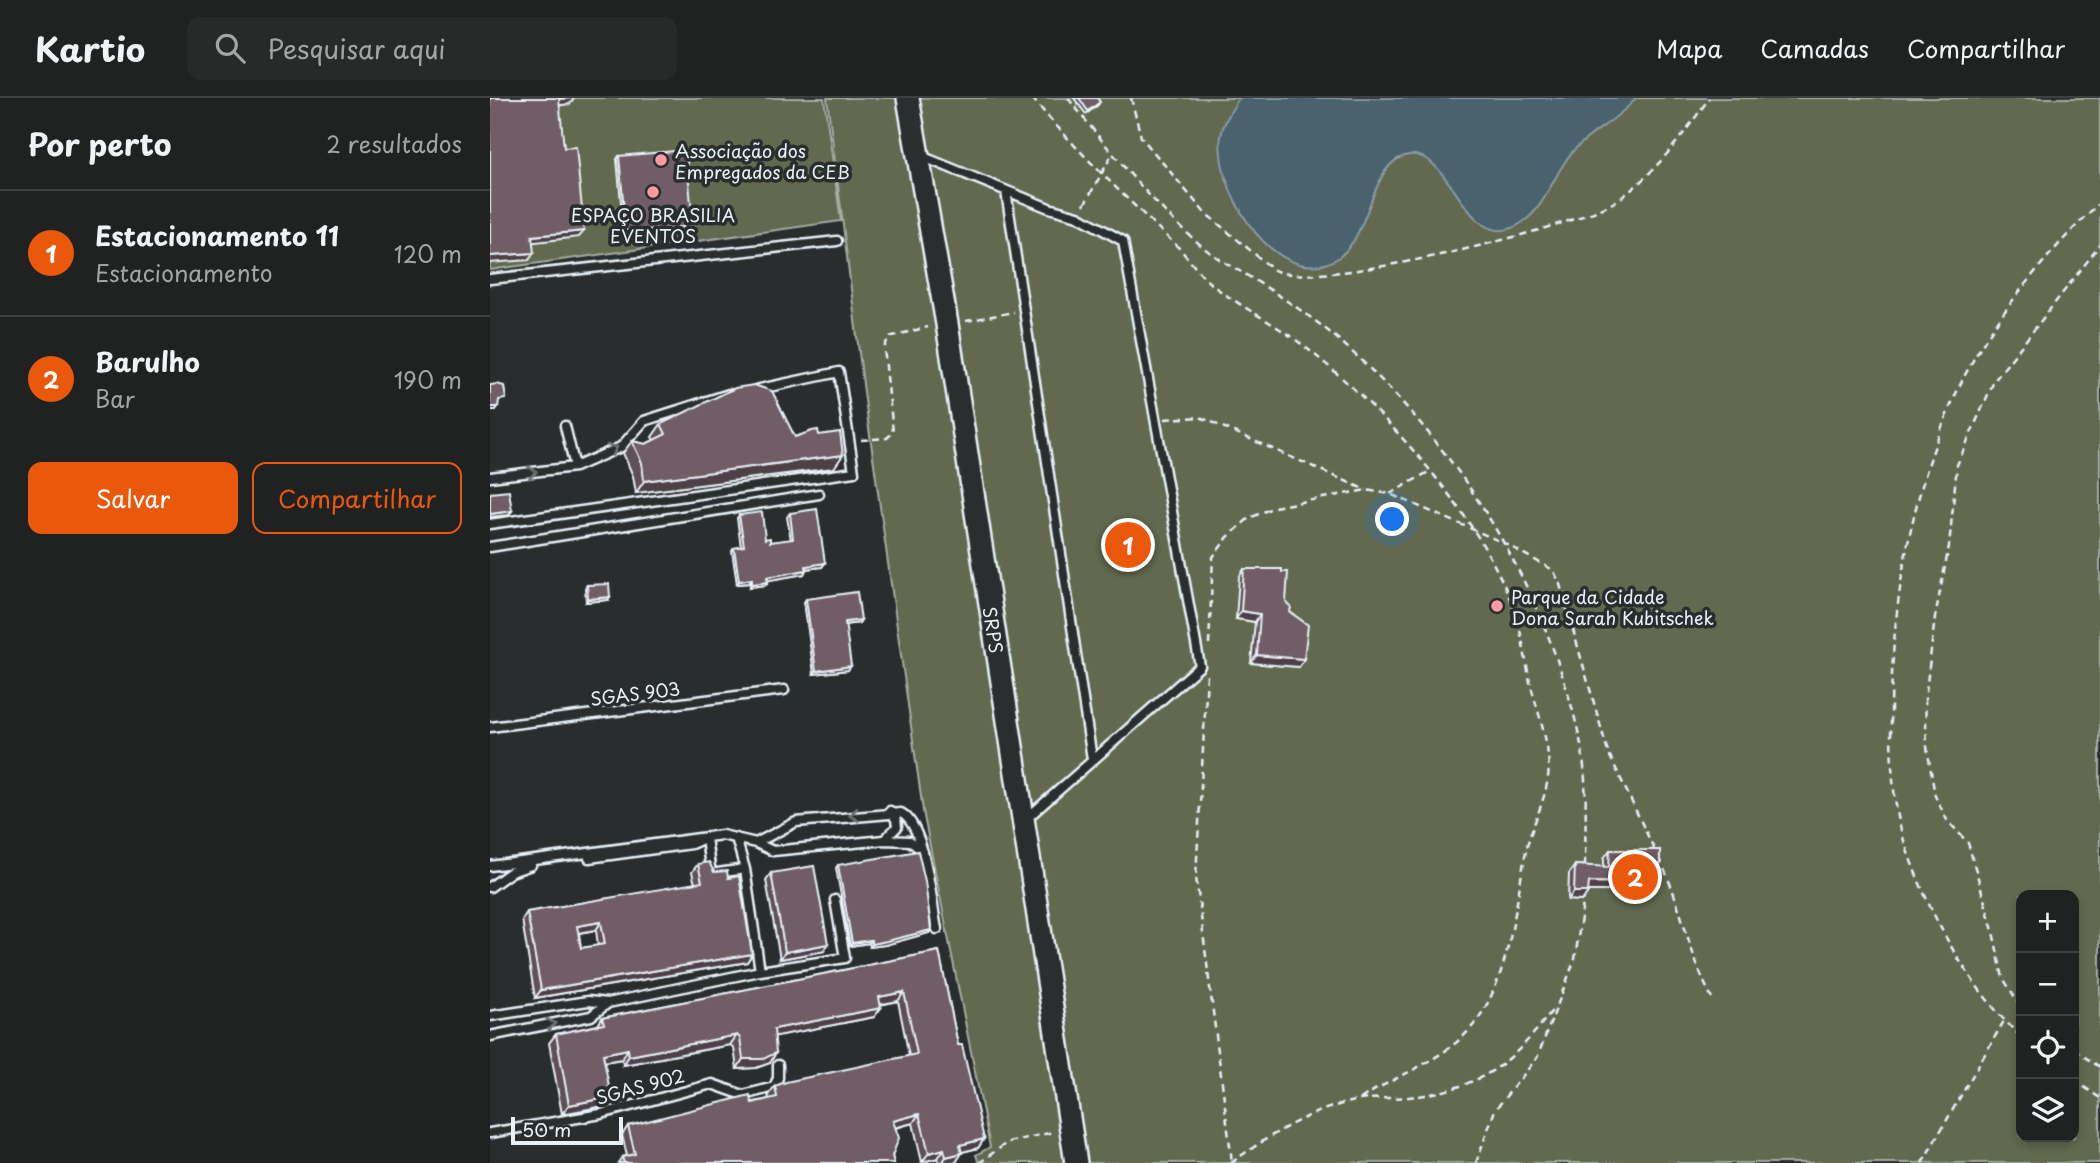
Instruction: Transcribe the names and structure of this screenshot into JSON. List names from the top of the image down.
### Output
{
  "streets": {
    "main road": ["SRPS"],
    "lane": ["SGAS 903", "SGAS 902"]
  },
  "places": ["Associação dos Empregados da CEB", "ESPAÇO BRASILIA EVENTOS", "Parque da Cidade Dona Sarah Kubitschek"],
  "scale_bar": "50 m",
  "page": {
    "header": "Kartio",
    "search": "Pesquisar aqui",
    "nav": ["Mapa", "Camadas", "Compartilhar"],
    "heading": ["Por perto", "2 resultados"],
    "list": [
      {
        "mark": "1",
        "name": "Estacionamento 11",
        "note": "Estacionamento",
        "value": "120 m"
      },
      {
        "mark": "2",
        "name": "Barulho",
        "note": "Bar",
        "value": "190 m"
      }
    ],
    "buttons": ["Salvar", "Compartilhar"],
    "pins": ["1", "2"],
    "map_buttons": ["+", "−"],
    "scale": "50 m"
  }
}
